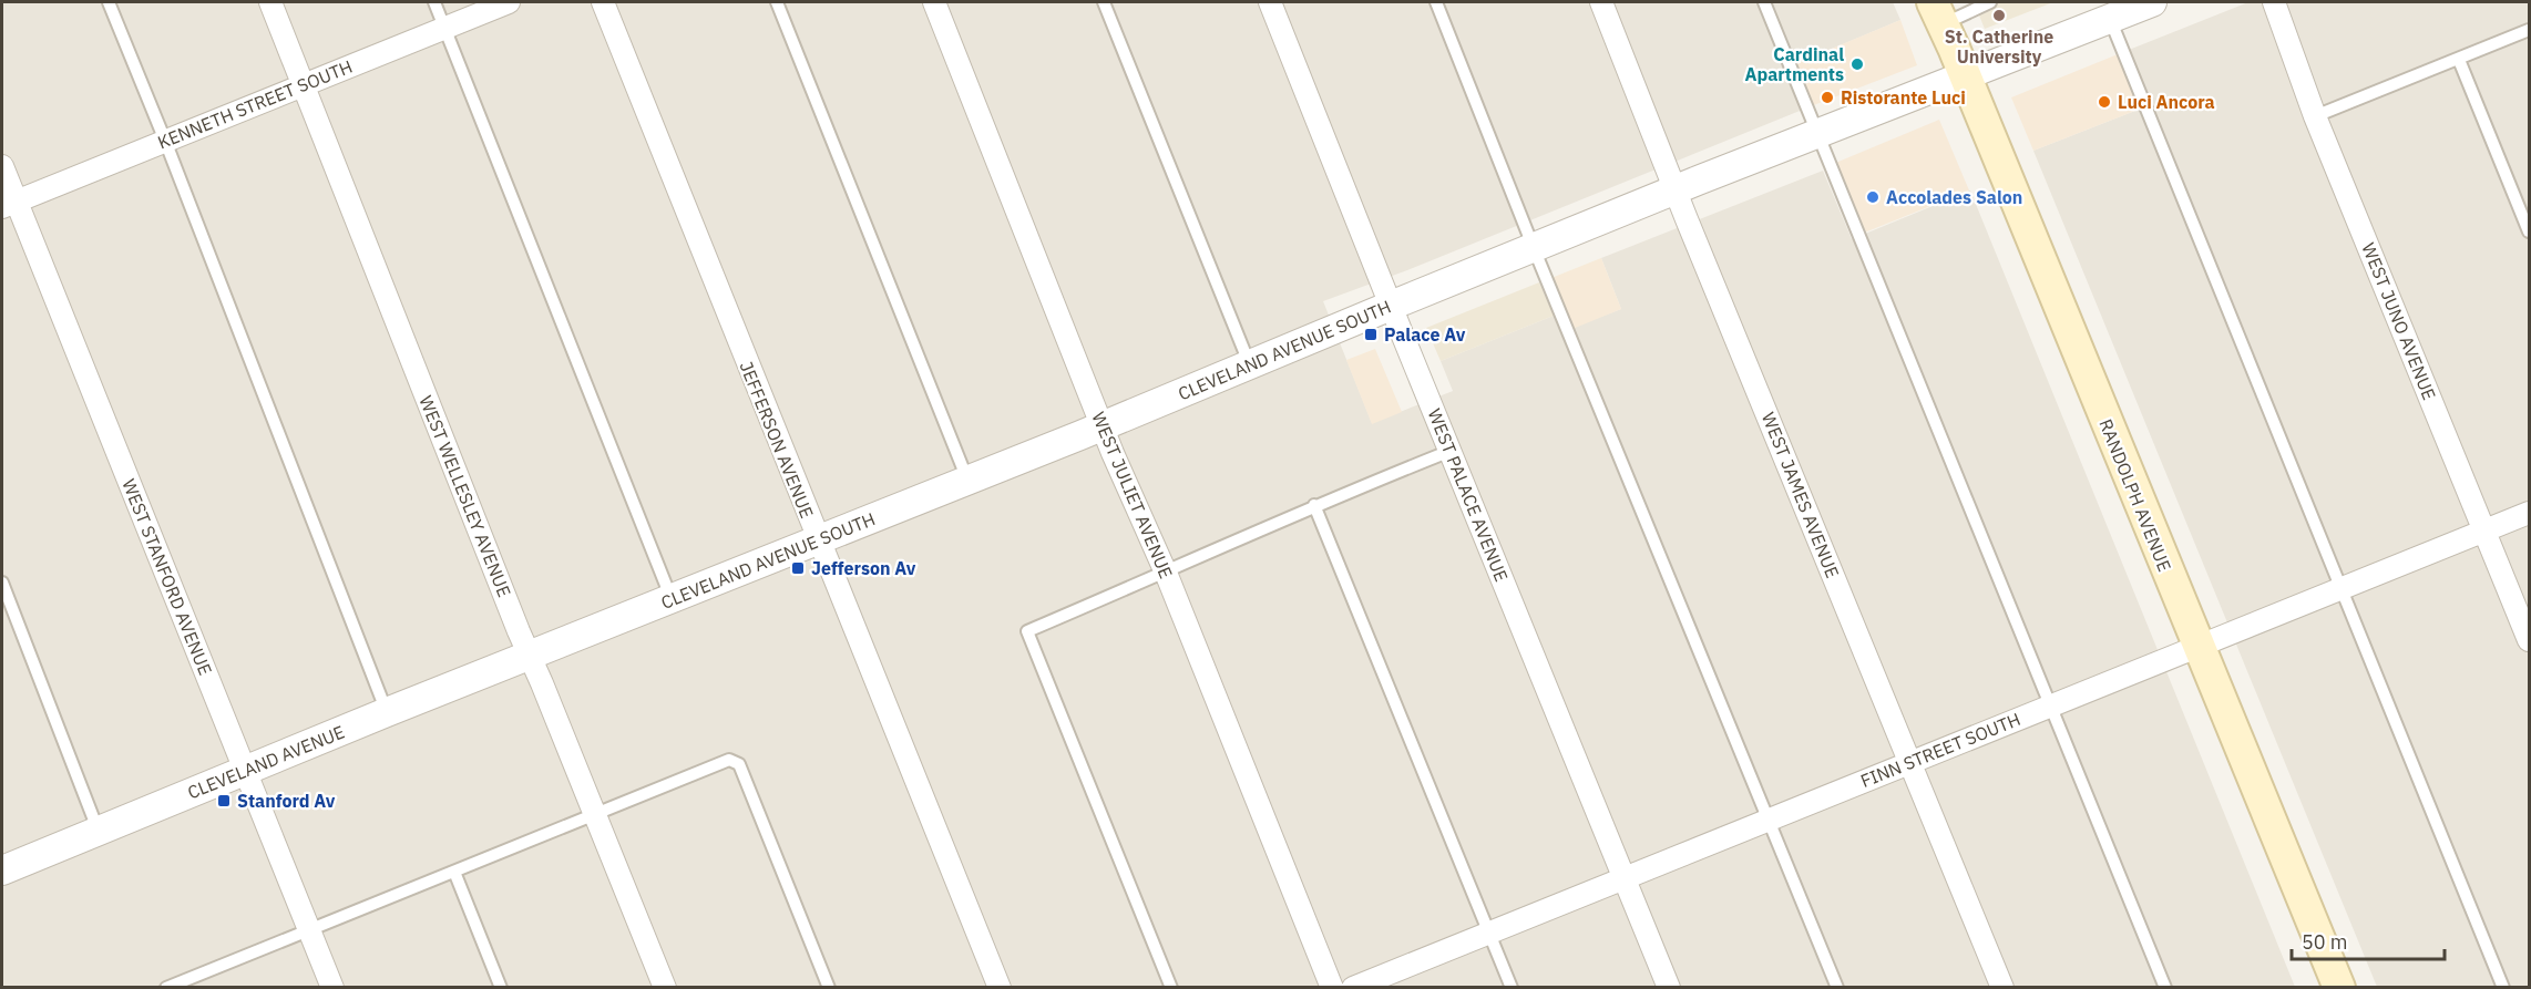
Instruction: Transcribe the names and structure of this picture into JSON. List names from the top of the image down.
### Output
{
  "streets": {
    "main road": ["RANDOLPH AVENUE"],
    "street": [
      "KENNETH STREET SOUTH",
      "WEST JUNO AVENUE",
      "CLEVELAND AVENUE SOUTH",
      "JEFFERSON AVENUE",
      "WEST JULIET AVENUE",
      "WEST PALACE AVENUE",
      "WEST JAMES AVENUE",
      "WEST WELLESLEY AVENUE",
      "WEST STANFORD AVENUE",
      "FINN STREET SOUTH",
      "CLEVELAND AVENUE"
    ]
  },
  "crossings": [
    ["KENNETH STREET SOUTH", "WEST WELLESLEY AVENUE"],
    ["KENNETH STREET SOUTH", "WEST STANFORD AVENUE"],
    ["WEST JUNO AVENUE", "FINN STREET SOUTH"],
    ["CLEVELAND AVENUE SOUTH", "JEFFERSON AVENUE"],
    ["CLEVELAND AVENUE SOUTH", "WEST JULIET AVENUE"],
    ["CLEVELAND AVENUE SOUTH", "WEST PALACE AVENUE"],
    ["CLEVELAND AVENUE SOUTH", "WEST JAMES AVENUE"],
    ["CLEVELAND AVENUE SOUTH", "RANDOLPH AVENUE"],
    ["CLEVELAND AVENUE SOUTH", "WEST WELLESLEY AVENUE"],
    ["CLEVELAND AVENUE SOUTH", "CLEVELAND AVENUE"],
    ["WEST PALACE AVENUE", "FINN STREET SOUTH"],
    ["WEST JAMES AVENUE", "FINN STREET SOUTH"],
    ["RANDOLPH AVENUE", "FINN STREET SOUTH"],
    ["WEST WELLESLEY AVENUE", "CLEVELAND AVENUE"],
    ["WEST STANFORD AVENUE", "CLEVELAND AVENUE"]
  ],
  "places": {
    "other": [
      "St. Catherine University",
      "Cardinal Apartments",
      "Ristorante Luci",
      "Luci Ancora",
      "Accolades Salon"
    ],
    "transit": ["Palace Av", "Jefferson Av", "Stanford Av"]
  },
  "scale_bar": "50 m"
}
